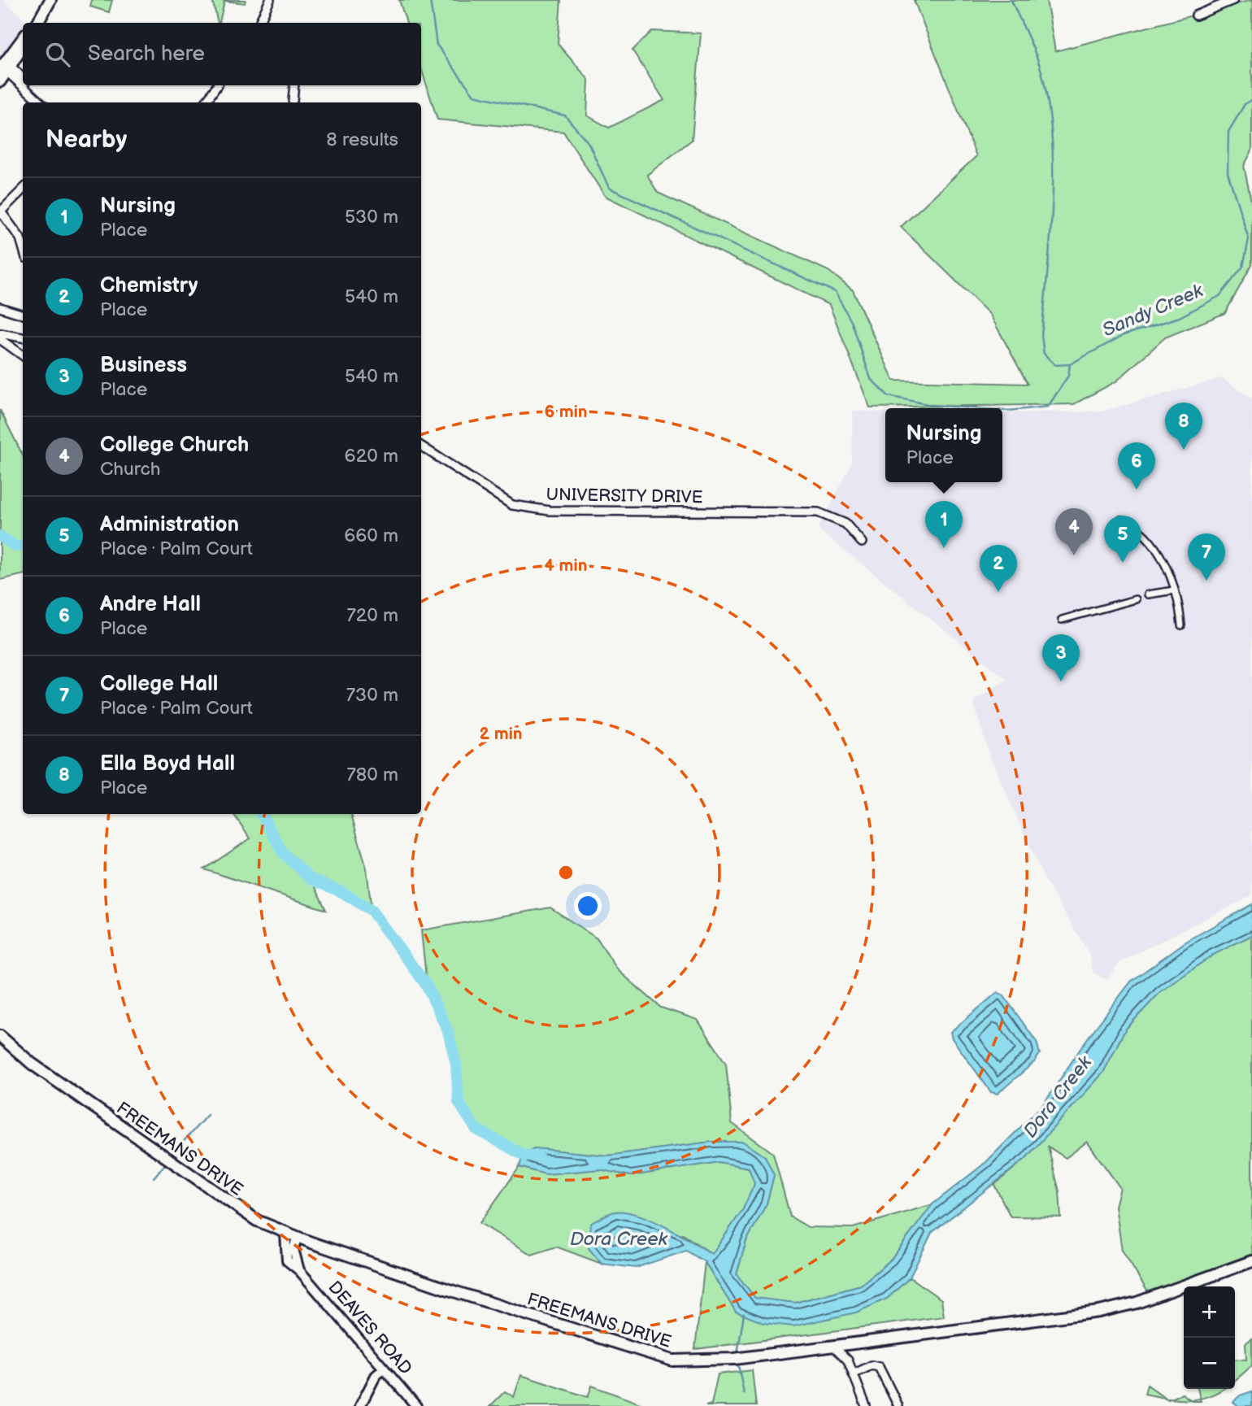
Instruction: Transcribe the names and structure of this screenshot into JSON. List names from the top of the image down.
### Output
{
  "streets": {
    "main road": ["FREEMANS DRIVE"],
    "street": ["UNIVERSITY DRIVE", "DEAVES ROAD"]
  },
  "crossings": [
    ["FREEMANS DRIVE", "DEAVES ROAD"]
  ],
  "water": ["Sandy Creek", "Dora Creek"],
  "page": {
    "search": "Search here",
    "heading": ["Nearby", "8 results"],
    "list": [
      {
        "mark": "1",
        "name": "Nursing",
        "note": "Place",
        "value": "530 m"
      },
      {
        "mark": "2",
        "name": "Chemistry",
        "note": "Place",
        "value": "540 m"
      },
      {
        "mark": "3",
        "name": "Business",
        "note": "Place",
        "value": "540 m"
      },
      {
        "mark": "4",
        "name": "College Church",
        "note": "Church",
        "value": "620 m"
      },
      {
        "mark": "5",
        "name": "Administration",
        "note": "Place · Palm Court",
        "value": "660 m"
      },
      {
        "mark": "6",
        "name": "Andre Hall",
        "note": "Place",
        "value": "720 m"
      },
      {
        "mark": "7",
        "name": "College Hall",
        "note": "Place · Palm Court",
        "value": "730 m"
      },
      {
        "mark": "8",
        "name": "Ella Boyd Hall",
        "note": "Place",
        "value": "780 m"
      }
    ],
    "pins": [
      "8",
      "6",
      "1",
      "4",
      "5",
      "7",
      "2",
      "3"
    ],
    "popup": ["Nursing", "Place"],
    "map_buttons": ["+", "−"]
  },
  "rings": ["6 min", "4 min", "2 min"]
}
